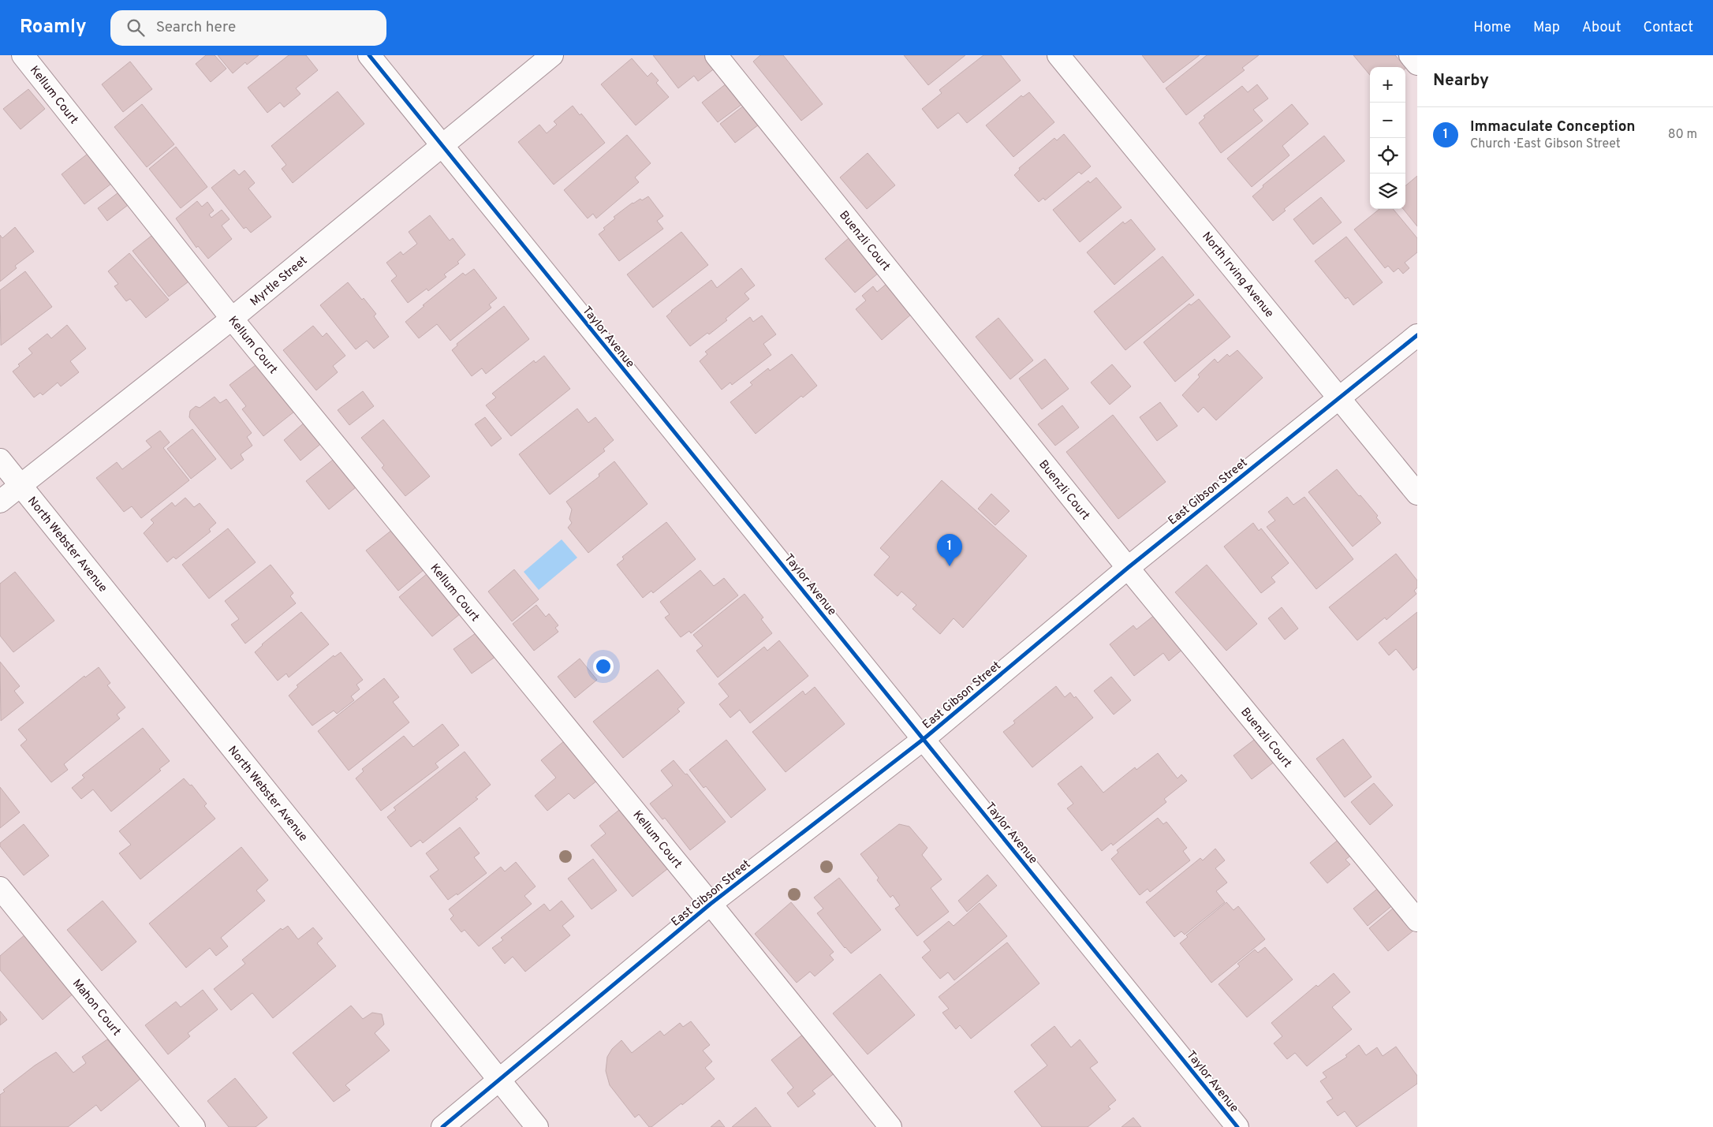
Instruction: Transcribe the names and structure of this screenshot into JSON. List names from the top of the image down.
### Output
{
  "streets": {
    "street": [
      "Kellum Court",
      "Buenzli Court",
      "North Irving Avenue",
      "Myrtle Street",
      "Taylor Avenue",
      "East Gibson Street",
      "North Webster Avenue",
      "Mahon Court"
    ]
  },
  "crossings": [
    ["Kellum Court", "Myrtle Street"],
    ["Kellum Court", "East Gibson Street"],
    ["Buenzli Court", "East Gibson Street"],
    ["North Irving Avenue", "East Gibson Street"],
    ["Myrtle Street", "Taylor Avenue"],
    ["Myrtle Street", "North Webster Avenue"],
    ["Taylor Avenue", "East Gibson Street"],
    ["East Gibson Street", "North Webster Avenue"]
  ],
  "page": {
    "header": "Roamly",
    "search": "Search here",
    "nav": [
      "Home",
      "Map",
      "About",
      "Contact"
    ],
    "heading": "Nearby",
    "map_buttons": ["+", "−"],
    "list": [
      {
        "mark": "1",
        "name": "Immaculate Conception",
        "note": "Church · East Gibson Street",
        "value": "80 m"
      }
    ],
    "pins": "1"
  }
}
